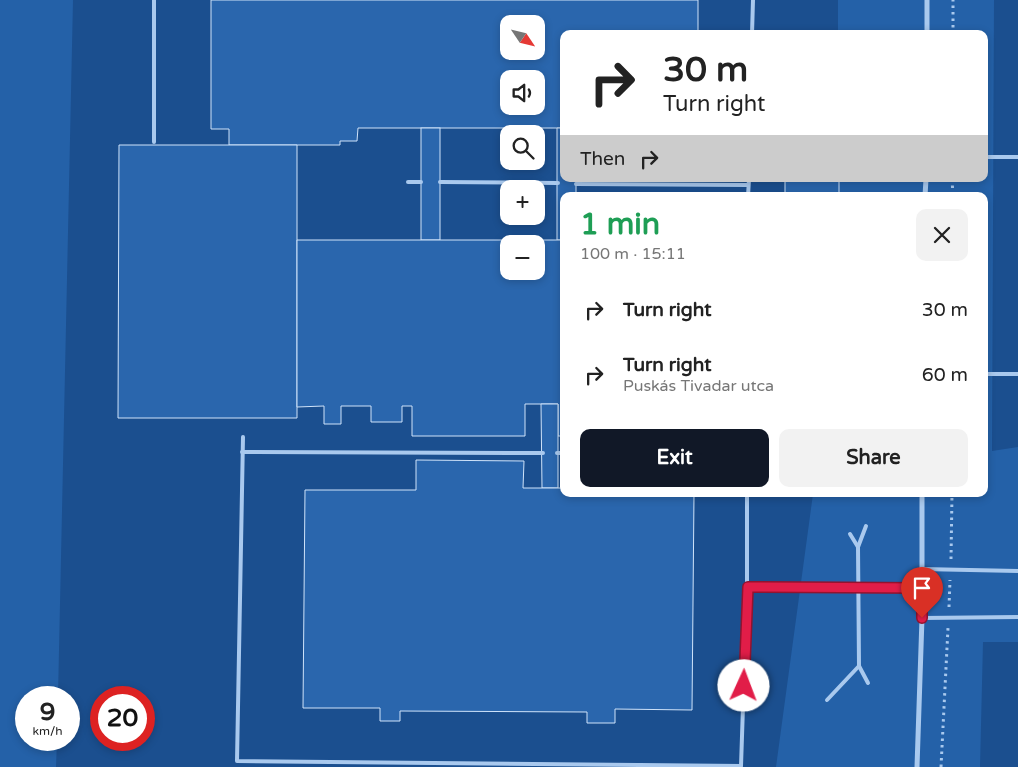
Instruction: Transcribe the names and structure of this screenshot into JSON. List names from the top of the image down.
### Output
{
  "north": "bottom right",
  "page": {
    "map_buttons": ["+", "−"],
    "turn": ["30 m", "Turn right"],
    "then": "Then",
    "heading": ["1 min", "100 m · 15:11"],
    "list": [
      {
        "name": "Turn right",
        "value": "30 m"
      },
      {
        "name": "Turn right",
        "note": "Puskás Tivadar utca",
        "value": "60 m"
      }
    ],
    "buttons": ["Exit", "Share"],
    "speed": "9 km/h",
    "limit": "20"
  }
}
